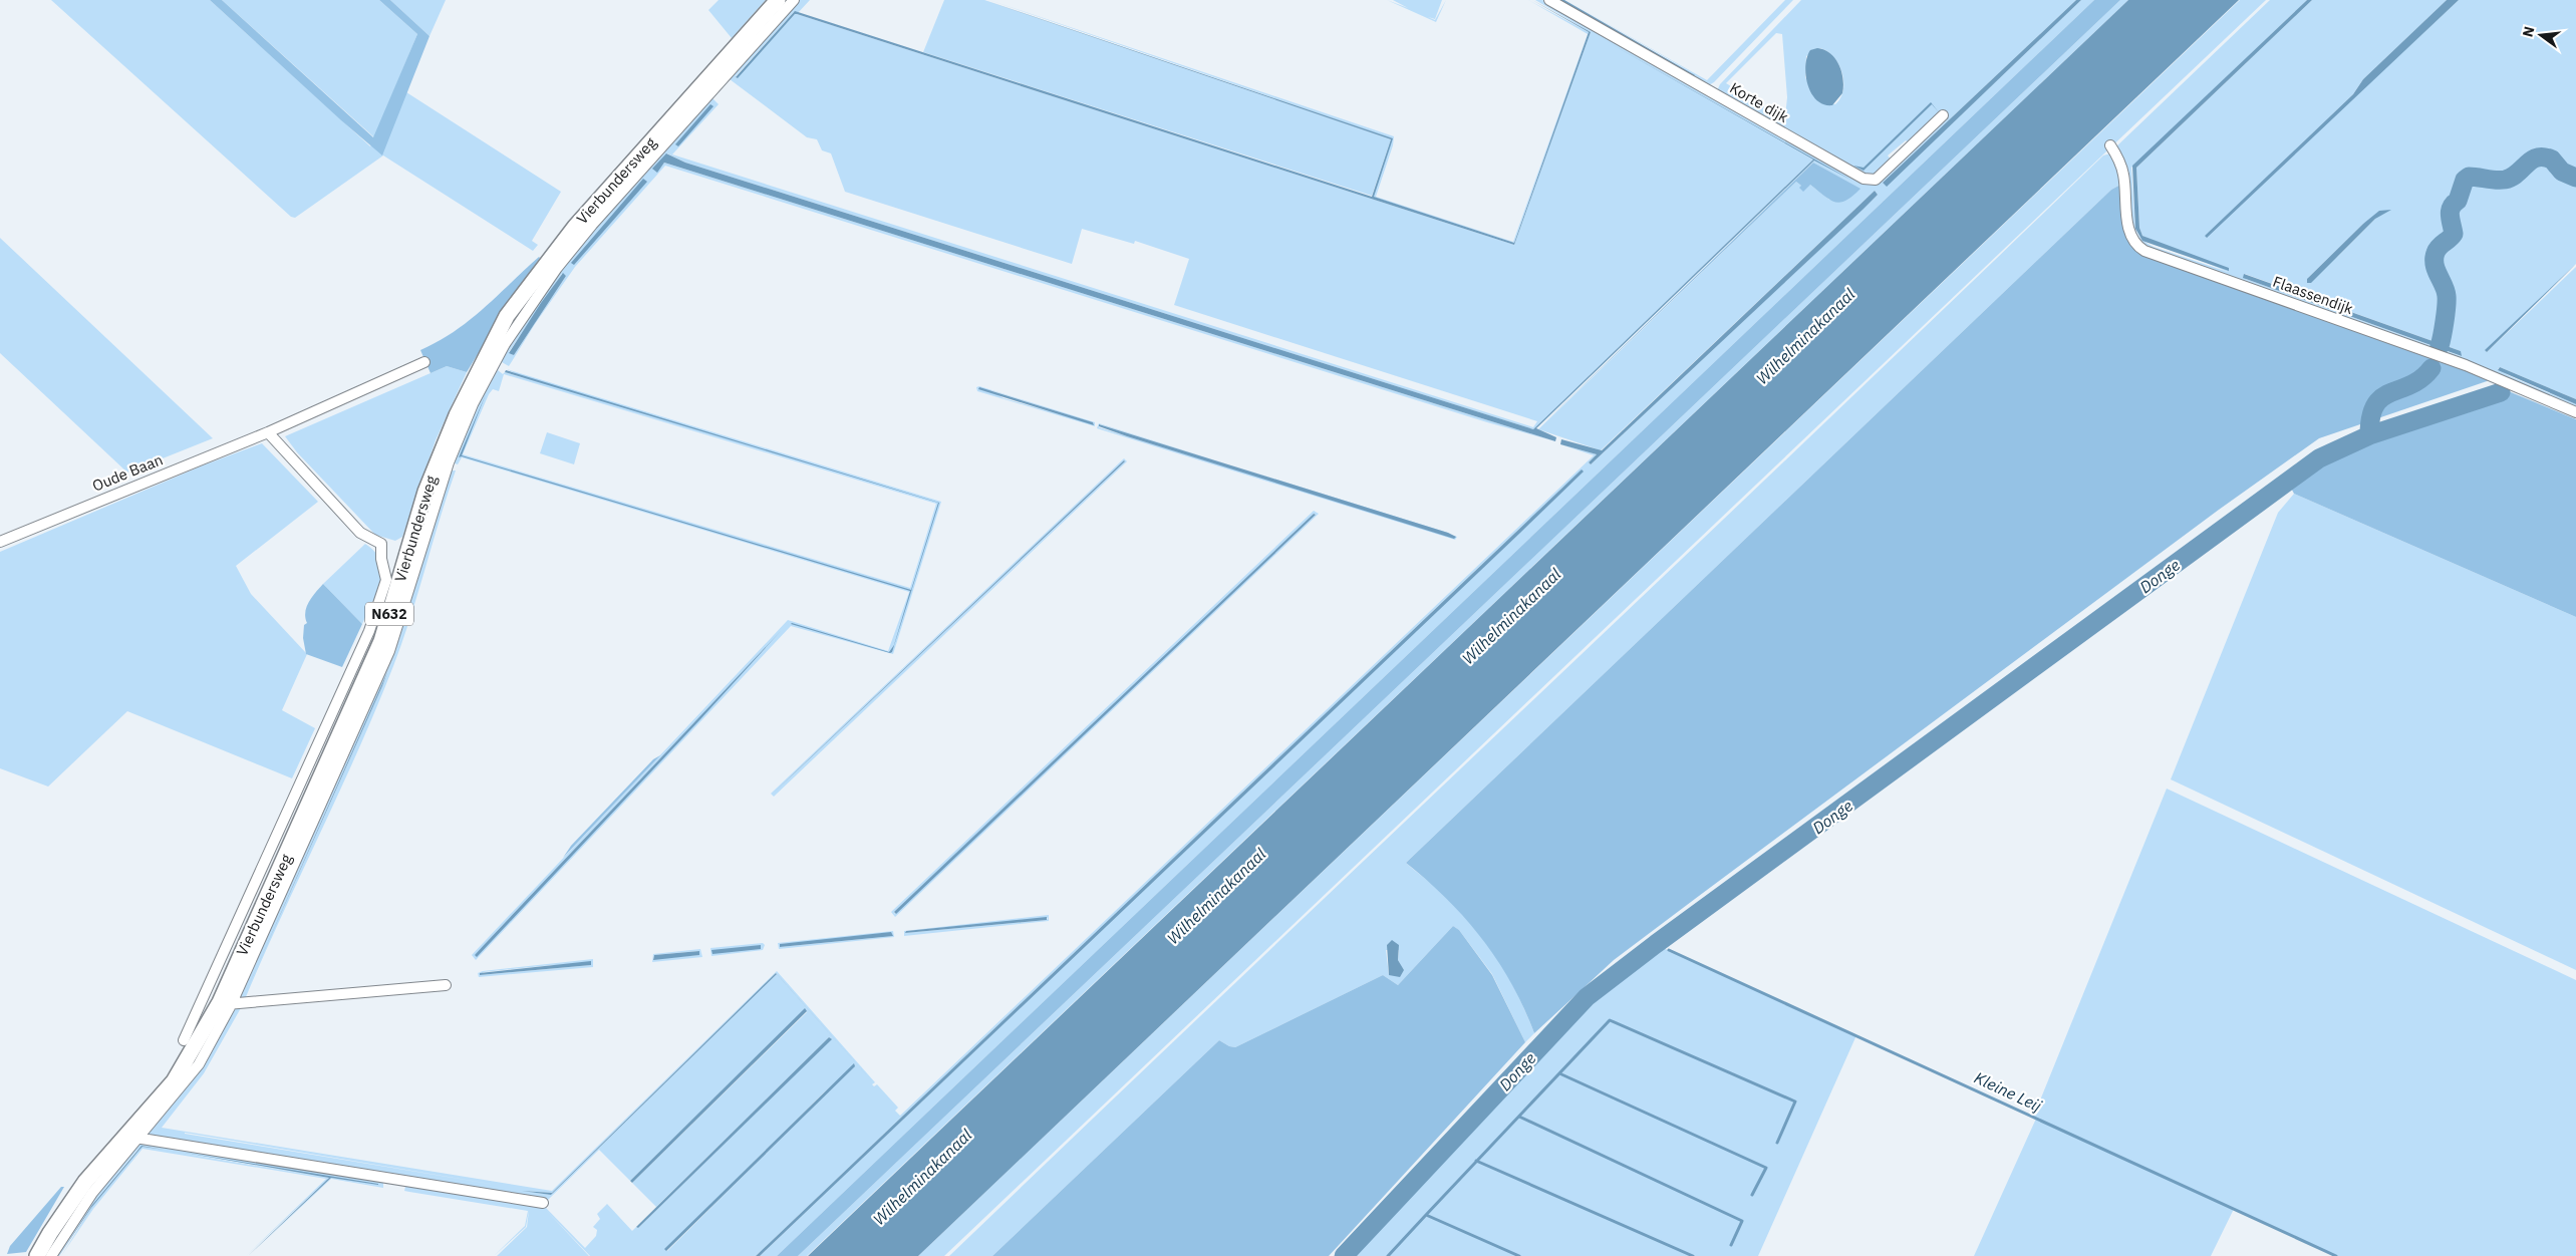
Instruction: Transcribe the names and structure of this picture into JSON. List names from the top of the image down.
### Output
{
  "streets": {
    "main road": ["Vierbundersweg", "N632"],
    "street": ["Korte dijk", "Flaassendijk", "Oude Baan"]
  },
  "crossings": [
    ["Vierbundersweg", "Oude Baan"]
  ],
  "water": ["Wilhelminakanaal", "Donge", "Kleine Leij"],
  "north": "left"
}
